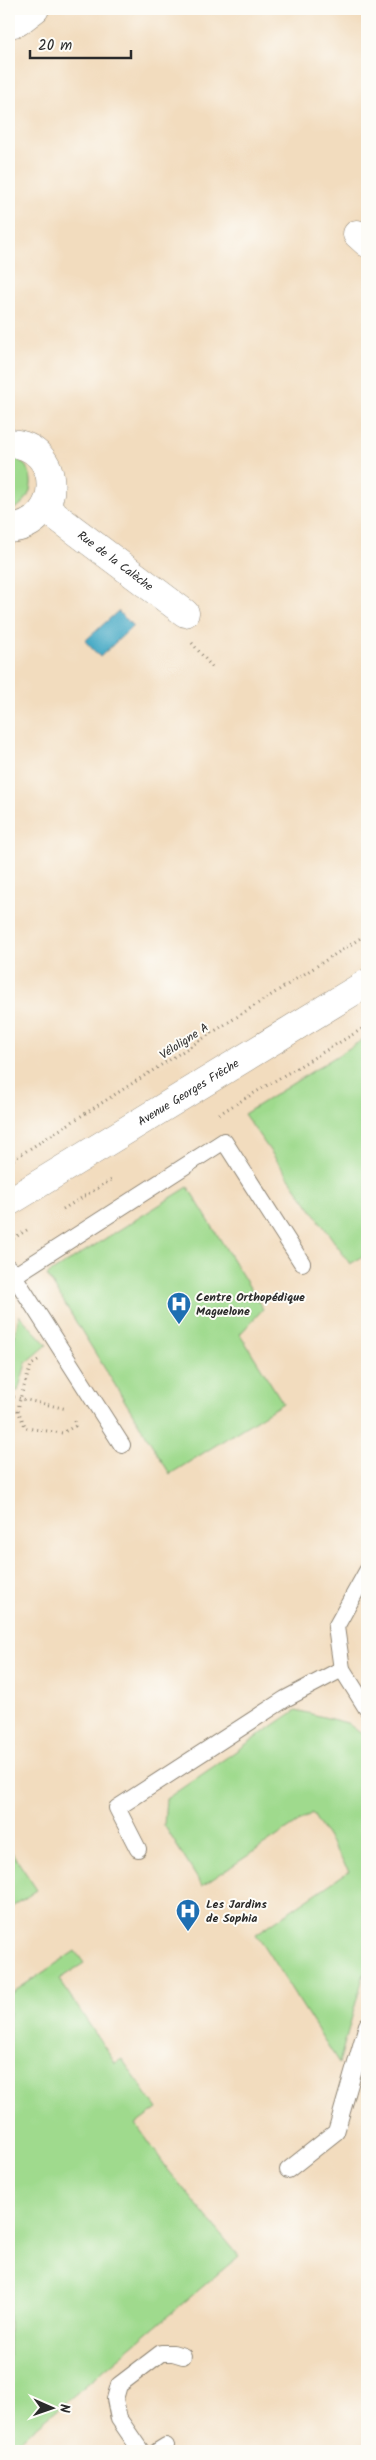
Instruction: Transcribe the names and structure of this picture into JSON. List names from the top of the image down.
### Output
{
  "streets": {
    "main road": ["Rue de la Calèche", "Avenue Georges Frêche"],
    "path": ["Véloligne A"]
  },
  "places": {
    "hospital": ["Centre Orthopédique Maguelone", "Les Jardins de Sophia"]
  },
  "scale_bar": "20 m",
  "north": "right"
}
